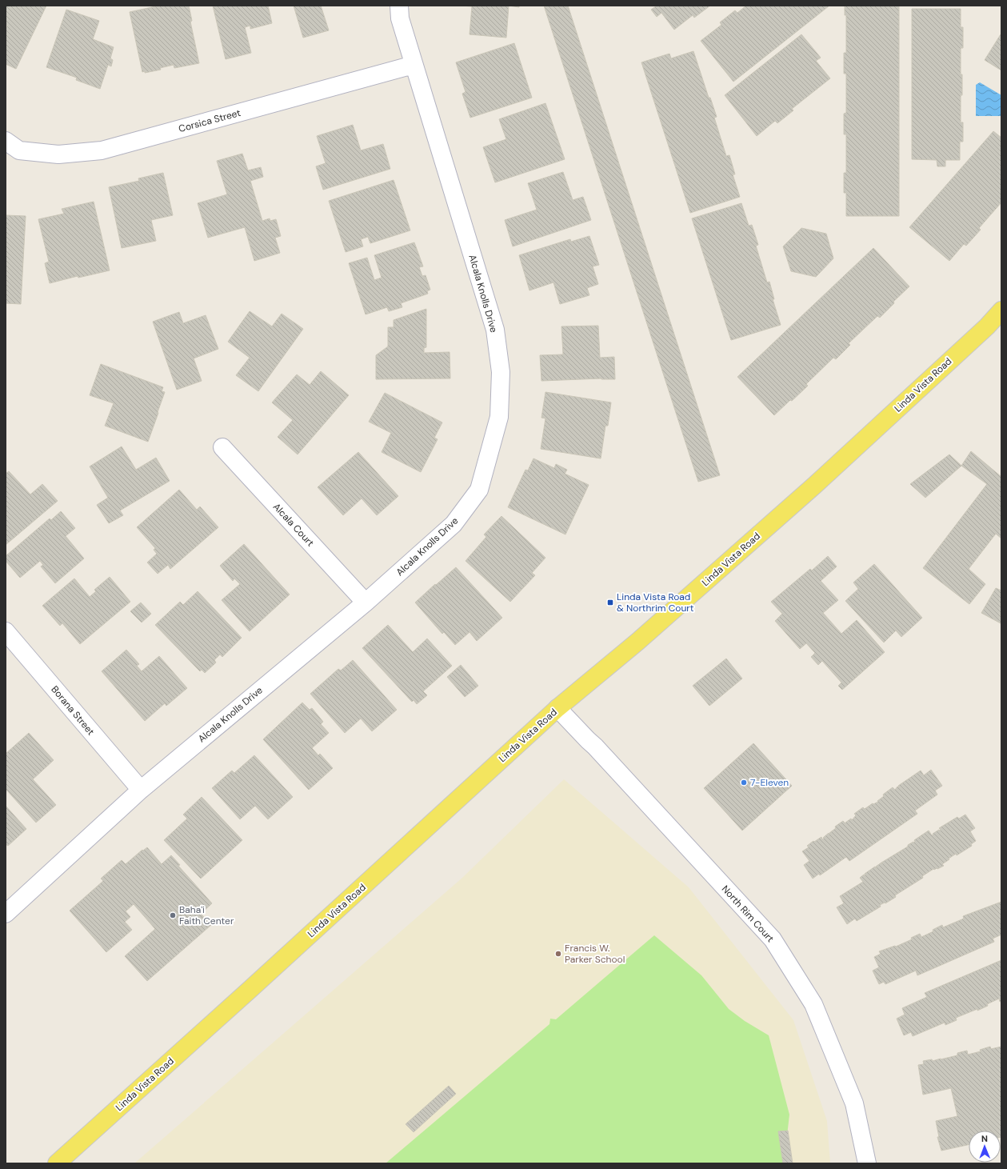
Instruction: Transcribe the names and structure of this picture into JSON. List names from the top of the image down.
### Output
{
  "streets": {
    "main road": ["Linda Vista Road"],
    "street": [
      "Corsica Street",
      "Alcala Knolls Drive",
      "Alcala Court",
      "Borana Street",
      "North Rim Court"
    ]
  },
  "crossings": [
    ["Corsica Street", "Alcala Knolls Drive"],
    ["Alcala Knolls Drive", "Alcala Court"],
    ["Alcala Knolls Drive", "Borana Street"],
    ["Linda Vista Road", "North Rim Court"]
  ],
  "places": {
    "transit": ["Linda Vista Road & Northrim Court"],
    "other": ["7-Eleven", "Baha'i Faith Center", "Francis W. Parker School"]
  },
  "north": "top"
}
